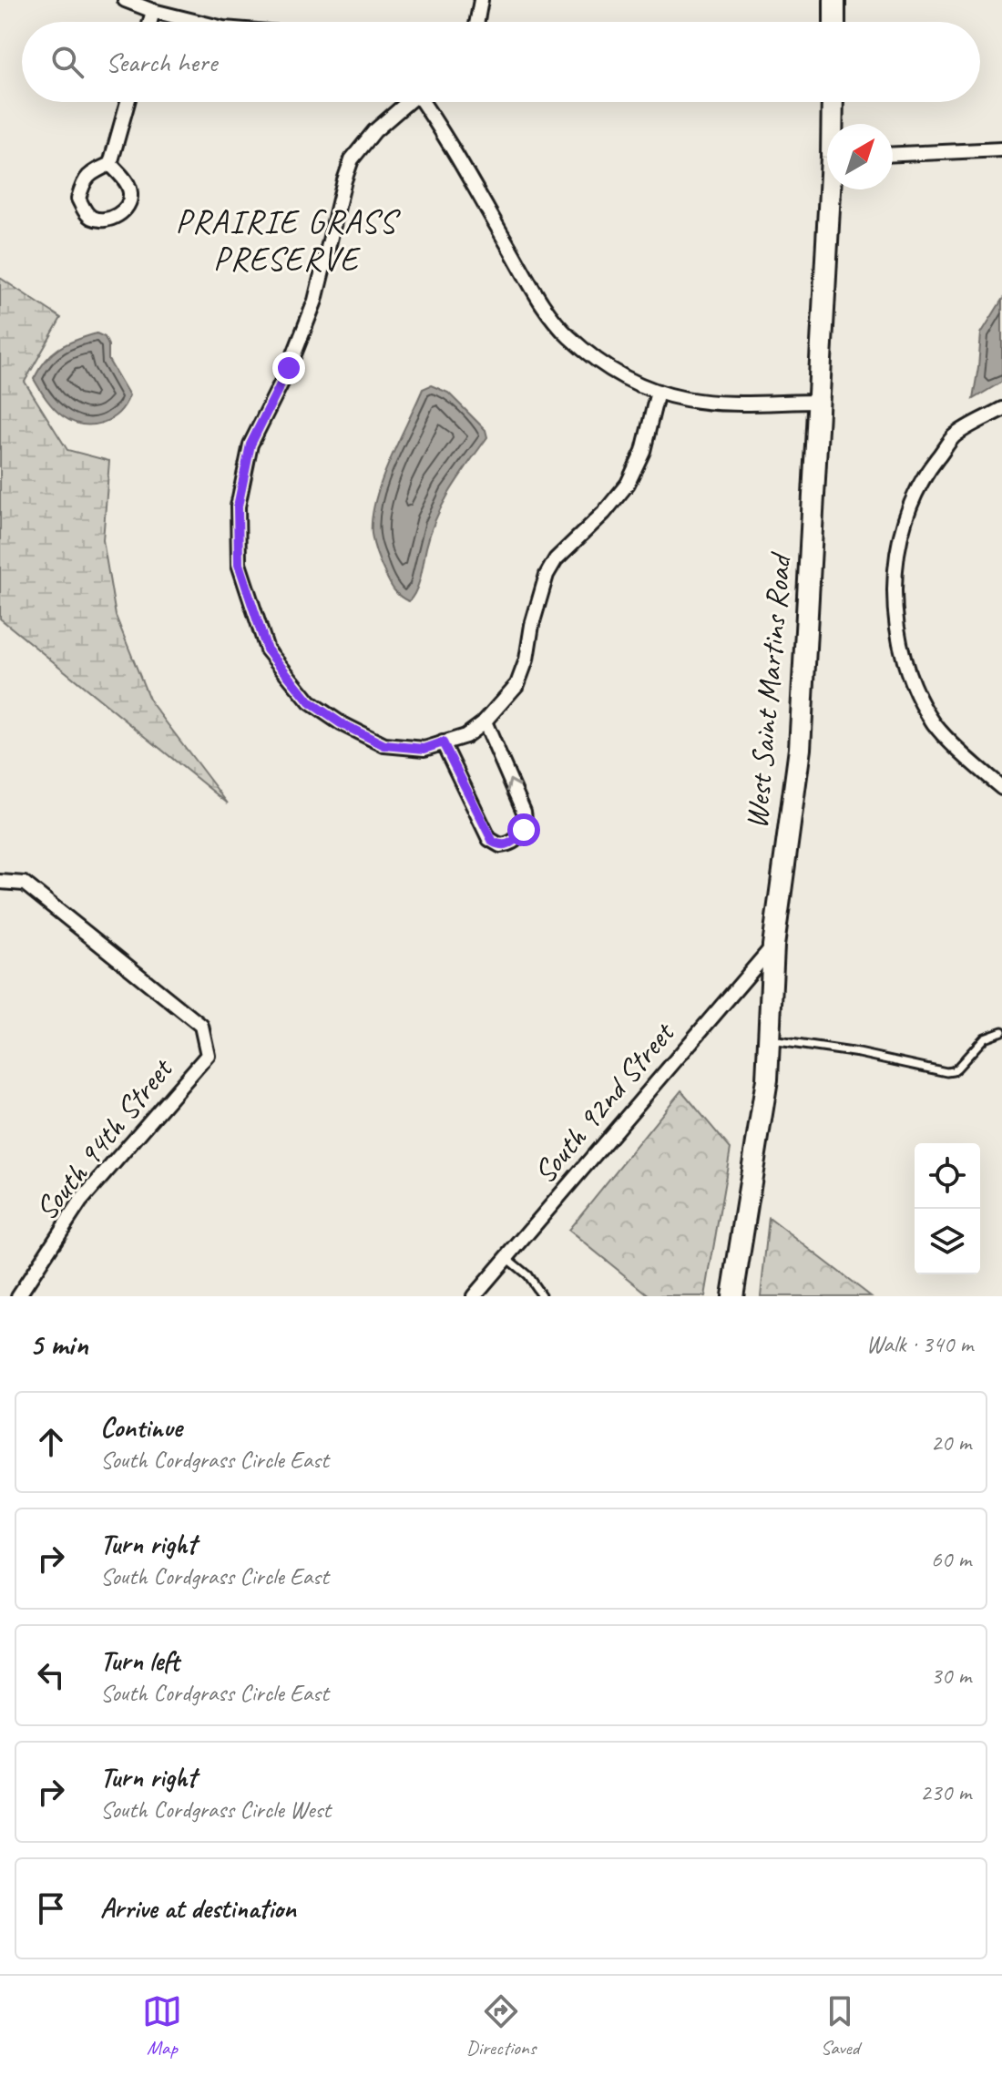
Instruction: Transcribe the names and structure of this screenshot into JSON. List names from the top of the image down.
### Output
{
  "streets": {
    "main road": ["West Saint Martins Road"],
    "street": ["South 92nd Street", "South 94th Street"]
  },
  "crossings": [
    ["West Saint Martins Road", "South 92nd Street"]
  ],
  "districts": ["PRAIRIE GRASS PRESERVE"],
  "north": "top right",
  "page": {
    "search": "Search here",
    "heading": ["5 min", "Walk · 340 m"],
    "list": [
      ["Continue", "South Cordgrass Circle East", "20 m"],
      ["Turn right", "South Cordgrass Circle East", "60 m"],
      ["Turn left", "South Cordgrass Circle East", "30 m"],
      ["Turn right", "South Cordgrass Circle West", "230 m"],
      "Arrive at destination"
    ],
    "nav": ["Map", "Directions", "Saved"]
  }
}
